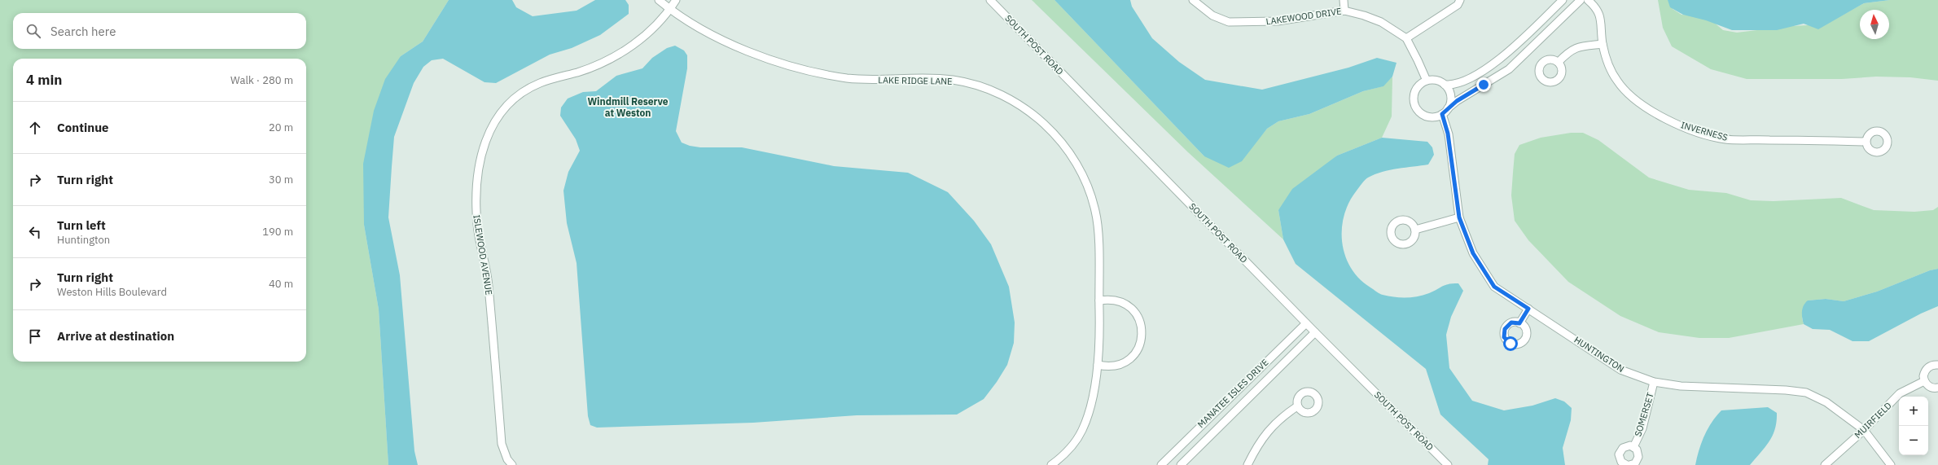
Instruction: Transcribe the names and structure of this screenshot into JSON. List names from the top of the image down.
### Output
{
  "streets": {
    "street": [
      "LAKEWOOD DRIVE",
      "SOUTH POST ROAD",
      "LAKE RIDGE LANE",
      "INVERNESS",
      "ISLEWOOD AVENUE",
      "HUNTINGTON",
      "MANATEE ISLES DRIVE",
      "SOMERSET",
      "MUIRFIELD"
    ]
  },
  "crossings": [
    ["LAKEWOOD DRIVE", "HUNTINGTON"],
    ["SOUTH POST ROAD", "MANATEE ISLES DRIVE"],
    ["LAKE RIDGE LANE", "ISLEWOOD AVENUE"],
    ["HUNTINGTON", "SOMERSET"],
    ["HUNTINGTON", "MUIRFIELD"]
  ],
  "districts": ["Windmill Reserve at Weston"],
  "north": "top",
  "page": {
    "search": "Search here",
    "heading": ["4 min", "Walk · 280 m"],
    "list": [
      ["Continue", "20 m"],
      ["Turn right", "30 m"],
      ["Turn left", "Huntington", "190 m"],
      ["Turn right", "Weston Hills Boulevard", "40 m"],
      "Arrive at destination"
    ],
    "map_buttons": ["+", "−"]
  }
}
